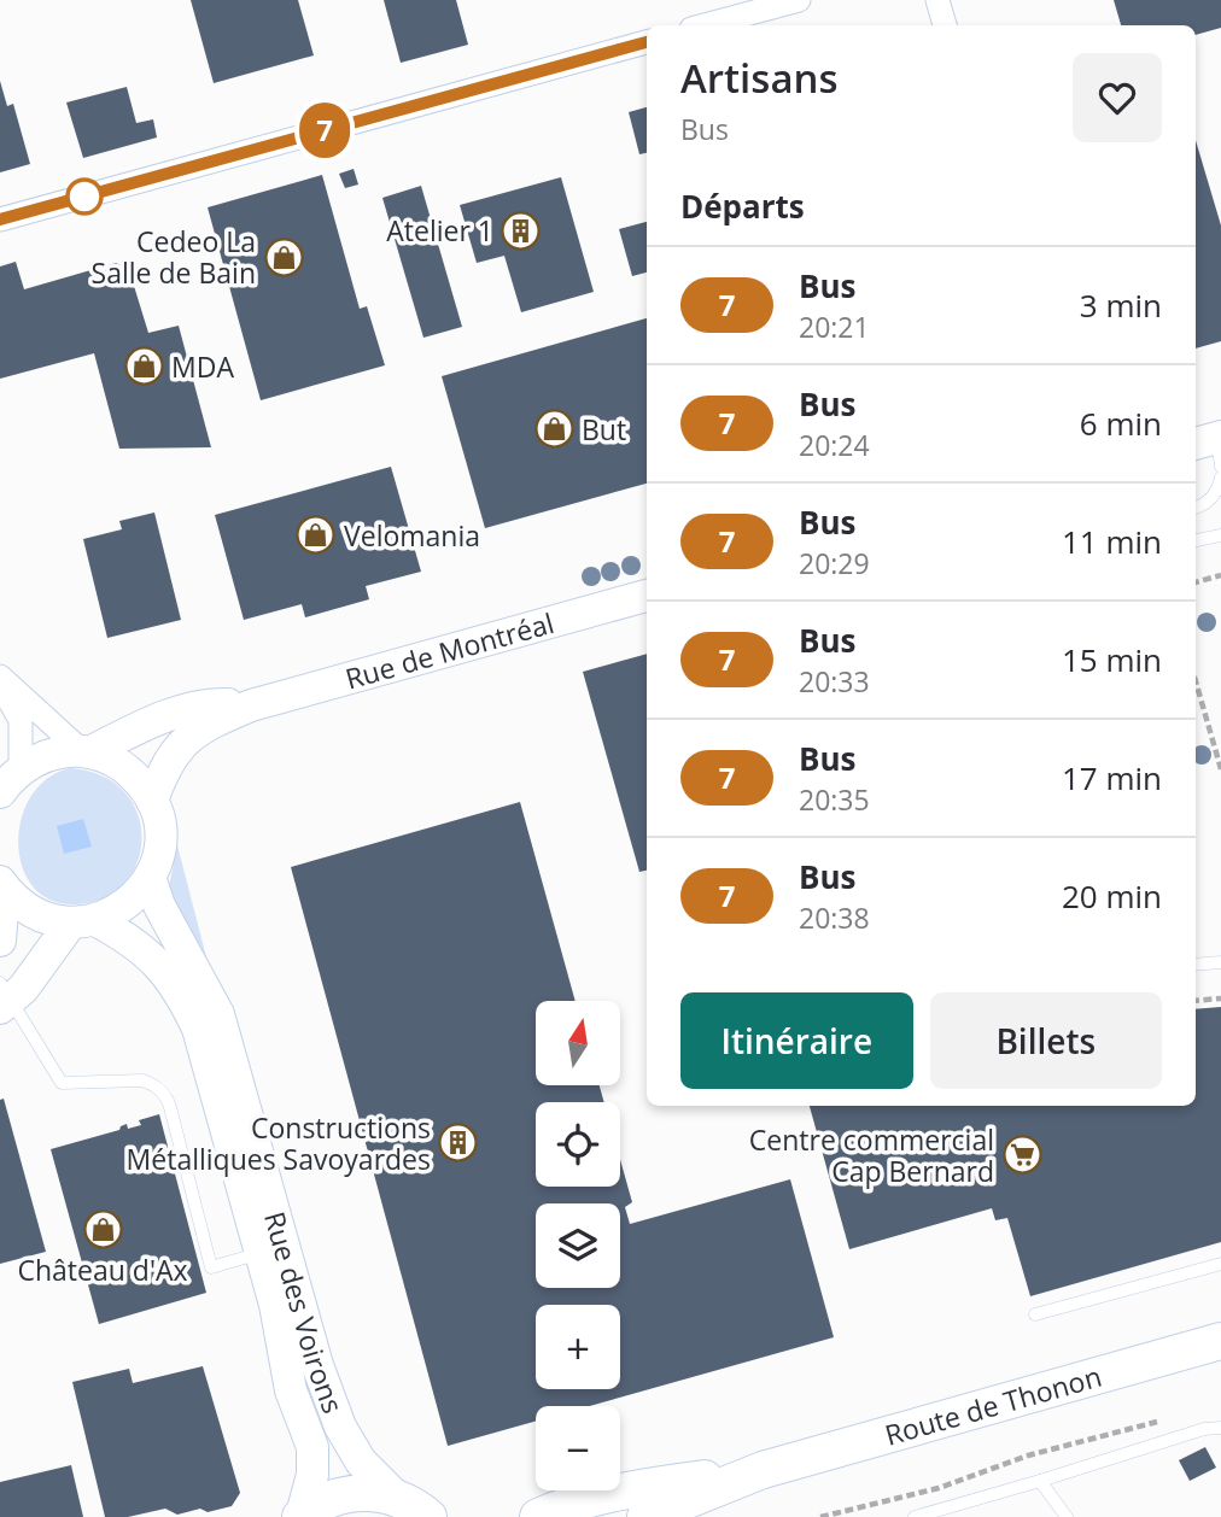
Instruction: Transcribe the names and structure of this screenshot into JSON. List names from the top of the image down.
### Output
{
  "streets": {
    "main road": ["Route de Thonon"],
    "street": ["Rue de Montréal", "Rue des Voirons"]
  },
  "places": {
    "building": ["Atelier 1", "Constructions Métalliques Savoyardes"],
    "shop": [
      "Cedeo La Salle de Bain",
      "MDA",
      "But",
      "Velomania",
      "Château d'Ax"
    ],
    "supermarket": ["Centre commercial Cap Bernard"]
  },
  "lines": ["bus line 7"],
  "north": "top",
  "page": {
    "on_map": "7",
    "heading": [
      ["Artisans", "Bus"],
      "Départs"
    ],
    "list": [
      {
        "mark": "7",
        "name": "Bus",
        "note": "20:21",
        "value": "3 min"
      },
      {
        "mark": "7",
        "name": "Bus",
        "note": "20:24",
        "value": "6 min"
      },
      {
        "mark": "7",
        "name": "Bus",
        "note": "20:29",
        "value": "11 min"
      },
      {
        "mark": "7",
        "name": "Bus",
        "note": "20:33",
        "value": "15 min"
      },
      {
        "mark": "7",
        "name": "Bus",
        "note": "20:35",
        "value": "17 min"
      },
      {
        "mark": "7",
        "name": "Bus",
        "note": "20:38",
        "value": "20 min"
      }
    ],
    "buttons": ["Itinéraire", "Billets"],
    "map_buttons": ["+", "−"]
  }
}
